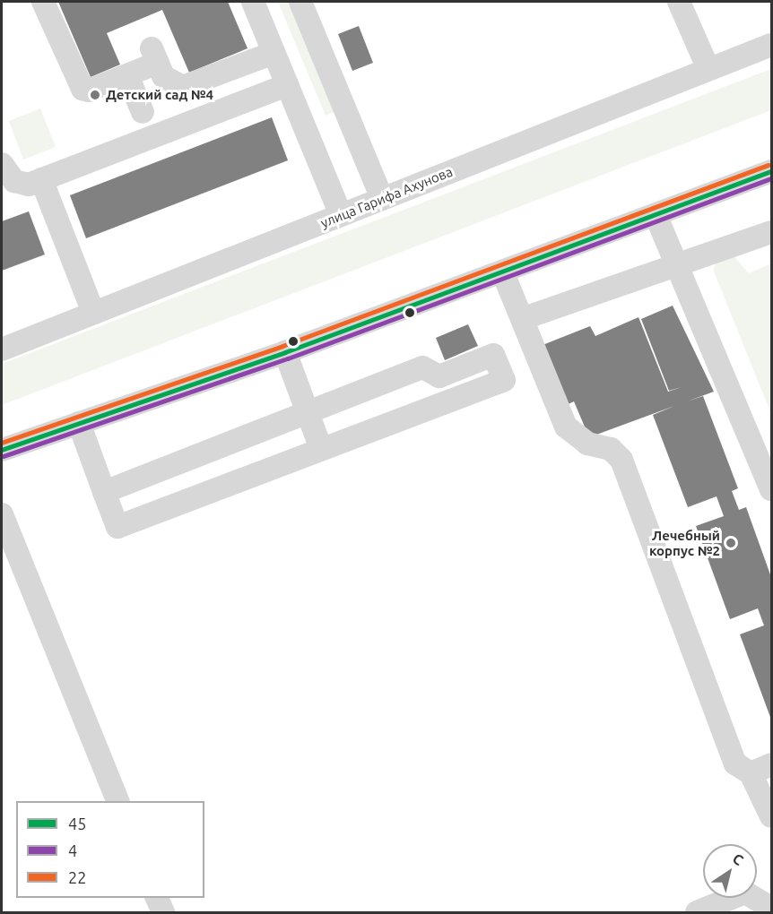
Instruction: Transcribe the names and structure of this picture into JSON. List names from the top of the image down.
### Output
{
  "streets": {
    "street": ["улица Гарифа Ахунова"]
  },
  "places": ["Детский сад №4", "Лечебный корпус №2"],
  "lines": ["transit line 22", "transit line 45", "transit line 4"],
  "legend": ["45", "4", "22"],
  "north": "top right"
}
